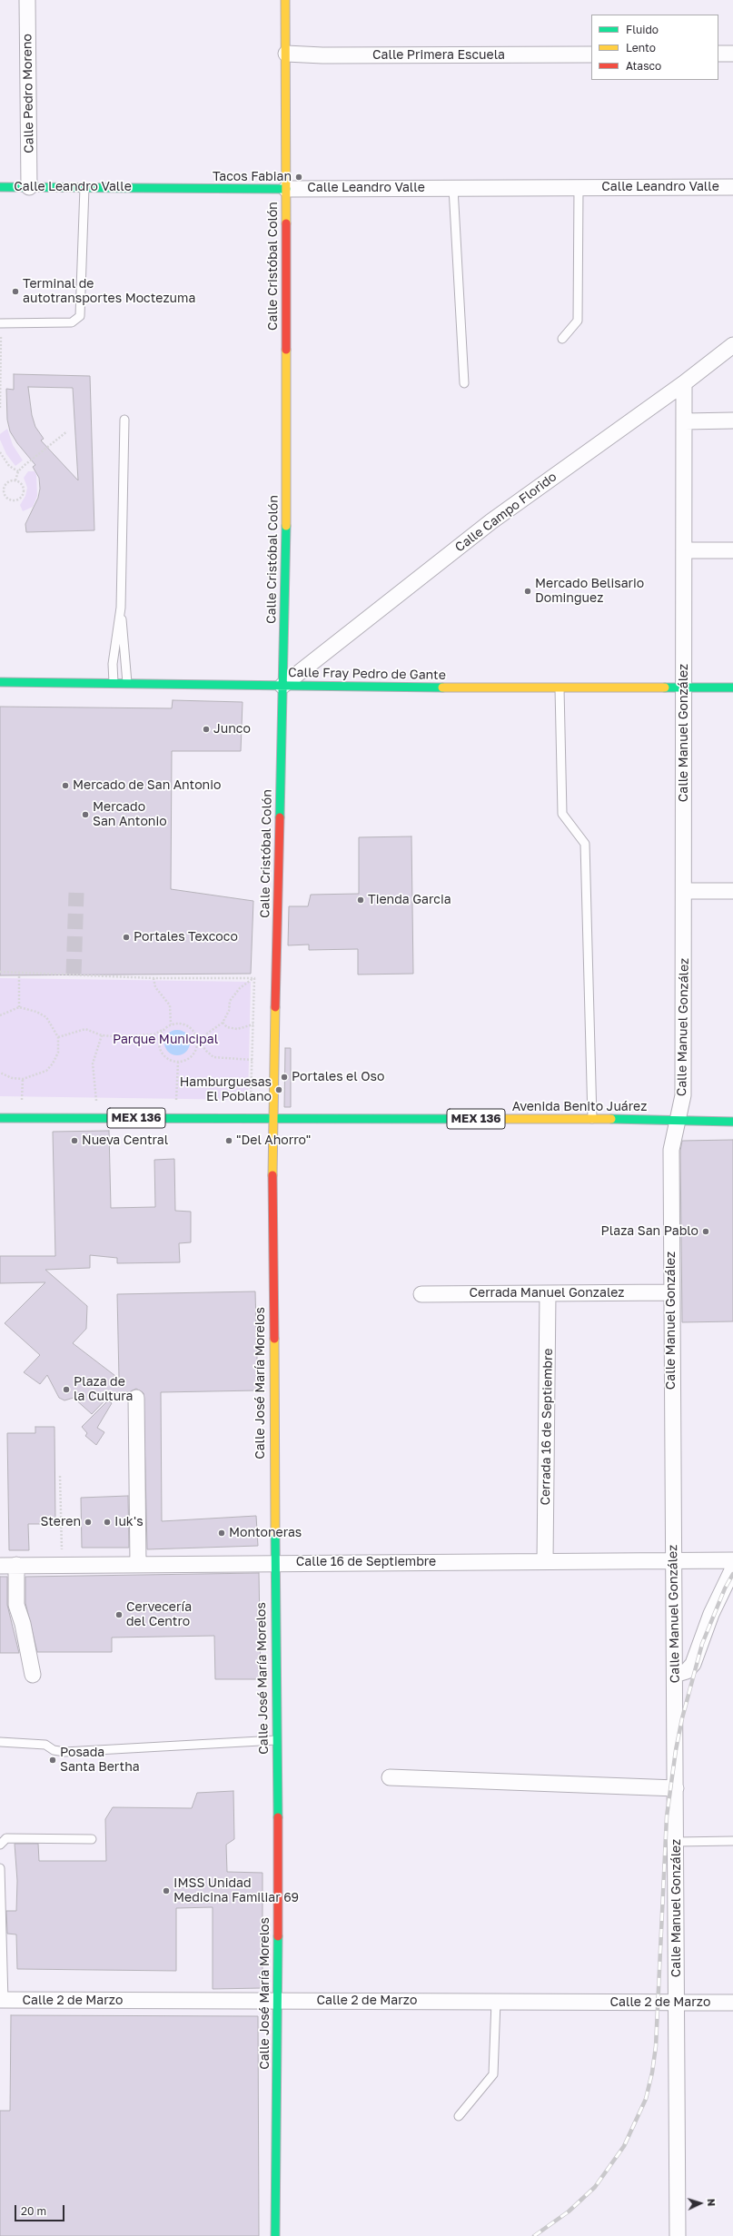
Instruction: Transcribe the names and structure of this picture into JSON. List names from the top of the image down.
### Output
{
  "streets": {
    "street": [
      "Calle Primera Escuela",
      "Calle Pedro Moreno",
      "Calle Leandro Valle",
      "Calle Cristóbal Colón",
      "Calle Campo Florido",
      "Calle Fray Pedro de Gante",
      "Calle Manuel González",
      "Avenida Benito Juárez",
      "MEX 136",
      "Cerrada Manuel Gonzalez",
      "Calle José María Morelos",
      "Cerrada 16 de Septiembre",
      "Calle 16 de Septiembre",
      "Calle 2 de Marzo"
    ]
  },
  "crossings": [
    ["Calle Primera Escuela", "Calle Cristóbal Colón"],
    ["Calle Pedro Moreno", "Calle Leandro Valle"],
    ["Calle Leandro Valle", "Calle Cristóbal Colón"],
    ["Calle Cristóbal Colón", "Calle Campo Florido"],
    ["Calle Cristóbal Colón", "Calle Fray Pedro de Gante"],
    ["Calle Cristóbal Colón", "Avenida Benito Juárez"],
    ["Calle Cristóbal Colón", "MEX 136"],
    ["Calle Cristóbal Colón", "Calle José María Morelos"],
    ["Calle Campo Florido", "Calle Fray Pedro de Gante"],
    ["Calle Campo Florido", "Calle Manuel González"],
    ["Calle Fray Pedro de Gante", "Calle Manuel González"],
    ["Calle Manuel González", "Avenida Benito Juárez"],
    ["Calle Manuel González", "Cerrada Manuel Gonzalez"],
    ["Calle Manuel González", "Calle 16 de Septiembre"],
    ["Calle Manuel González", "Calle 2 de Marzo"],
    ["Avenida Benito Juárez", "MEX 136"],
    ["Avenida Benito Juárez", "Calle José María Morelos"],
    ["MEX 136", "Calle José María Morelos"],
    ["Cerrada Manuel Gonzalez", "Cerrada 16 de Septiembre"],
    ["Calle José María Morelos", "Calle 16 de Septiembre"],
    ["Calle José María Morelos", "Calle 2 de Marzo"],
    ["Cerrada 16 de Septiembre", "Calle 16 de Septiembre"]
  ],
  "parks": ["Parque Municipal"],
  "places": [
    "Tacos Fabian",
    "Terminal de autotransportes Moctezuma",
    "Mercado Belisario Dominguez",
    "Junco",
    "Mercado de San Antonio",
    "Mercado San Antonio",
    "Tienda Garcia",
    "Portales Texcoco",
    "Portales el Oso",
    "Hamburguesas El Poblano",
    "Nueva Central",
    "\"Del Ahorro\"",
    "Plaza San Pablo",
    "Plaza de la Cultura",
    "Steren",
    "Iuk's",
    "Montoneras",
    "Cervecería del Centro",
    "Posada Santa Bertha",
    "IMSS Unidad Medicina Familiar 69"
  ],
  "legend": ["Fluido", "Lento", "Atasco"],
  "scale_bar": "20 m",
  "north": "right"
}
